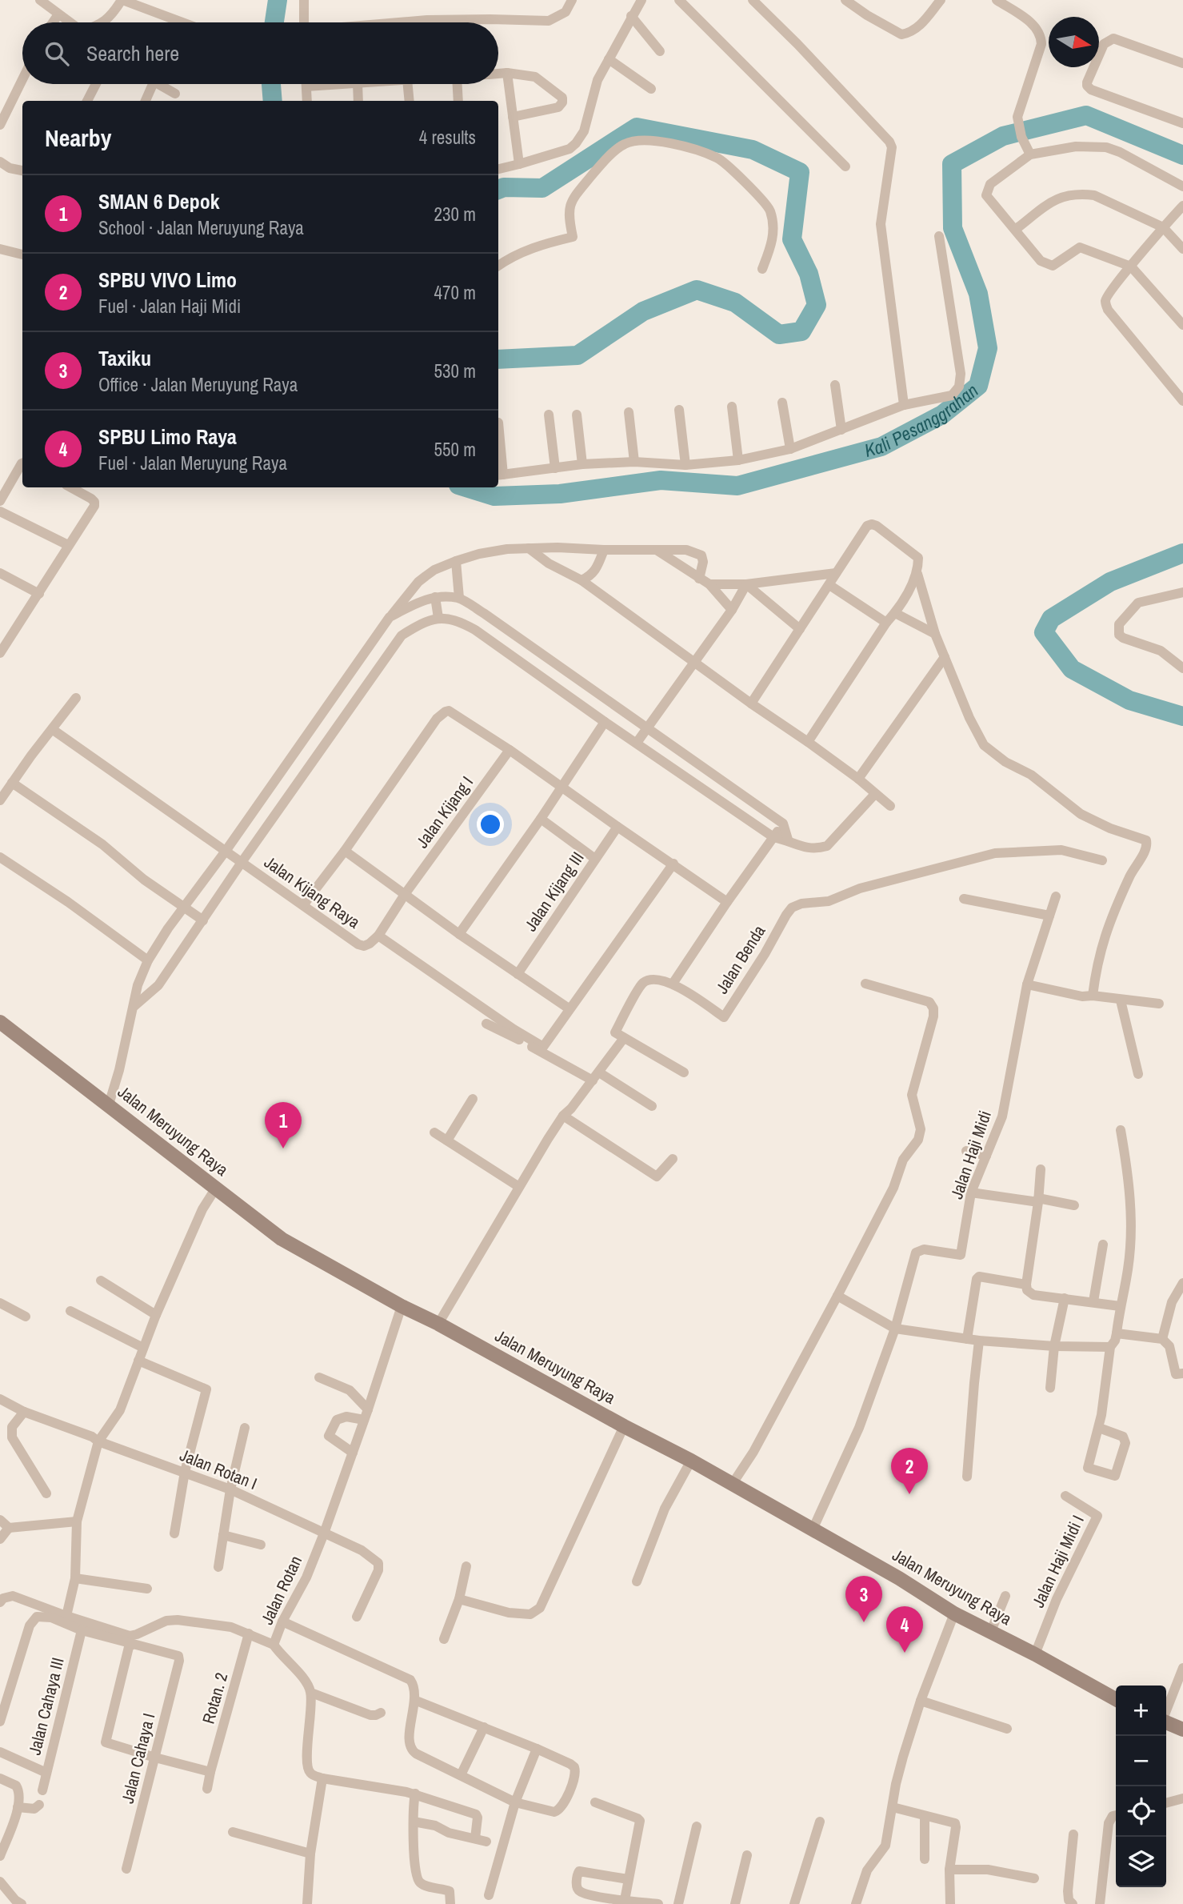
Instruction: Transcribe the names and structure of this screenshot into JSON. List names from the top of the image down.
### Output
{
  "streets": {
    "main road": ["Jalan Meruyung Raya"],
    "street": [
      "Jalan Kijang I",
      "Jalan Kijang III",
      "Jalan Kijang Raya",
      "Jalan Benda",
      "Jalan Haji Midi",
      "Jalan Rotan I",
      "Jalan Haji Midi I",
      "Jalan Rotan",
      "Rotan. 2",
      "Jalan Cahaya III",
      "Jalan Cahaya I"
    ]
  },
  "crossings": [
    ["Jalan Kijang I", "Jalan Kijang Raya"],
    ["Jalan Meruyung Raya", "Jalan Haji Midi"],
    ["Jalan Meruyung Raya", "Jalan Haji Midi I"],
    ["Jalan Meruyung Raya", "Jalan Rotan"],
    ["Jalan Rotan I", "Jalan Rotan"],
    ["Jalan Rotan", "Rotan. 2"]
  ],
  "water": ["Kali Pesanggrahan"],
  "north": "right",
  "page": {
    "search": "Search here",
    "heading": ["Nearby", "4 results"],
    "list": [
      {
        "mark": "1",
        "name": "SMAN 6 Depok",
        "note": "School · Jalan Meruyung Raya",
        "value": "230 m"
      },
      {
        "mark": "2",
        "name": "SPBU VIVO Limo",
        "note": "Fuel · Jalan Haji Midi",
        "value": "470 m"
      },
      {
        "mark": "3",
        "name": "Taxiku",
        "note": "Office · Jalan Meruyung Raya",
        "value": "530 m"
      },
      {
        "mark": "4",
        "name": "SPBU Limo Raya",
        "note": "Fuel · Jalan Meruyung Raya",
        "value": "550 m"
      }
    ],
    "pins": [
      "1",
      "2",
      "3",
      "4"
    ],
    "map_buttons": ["+", "−"]
  }
}
